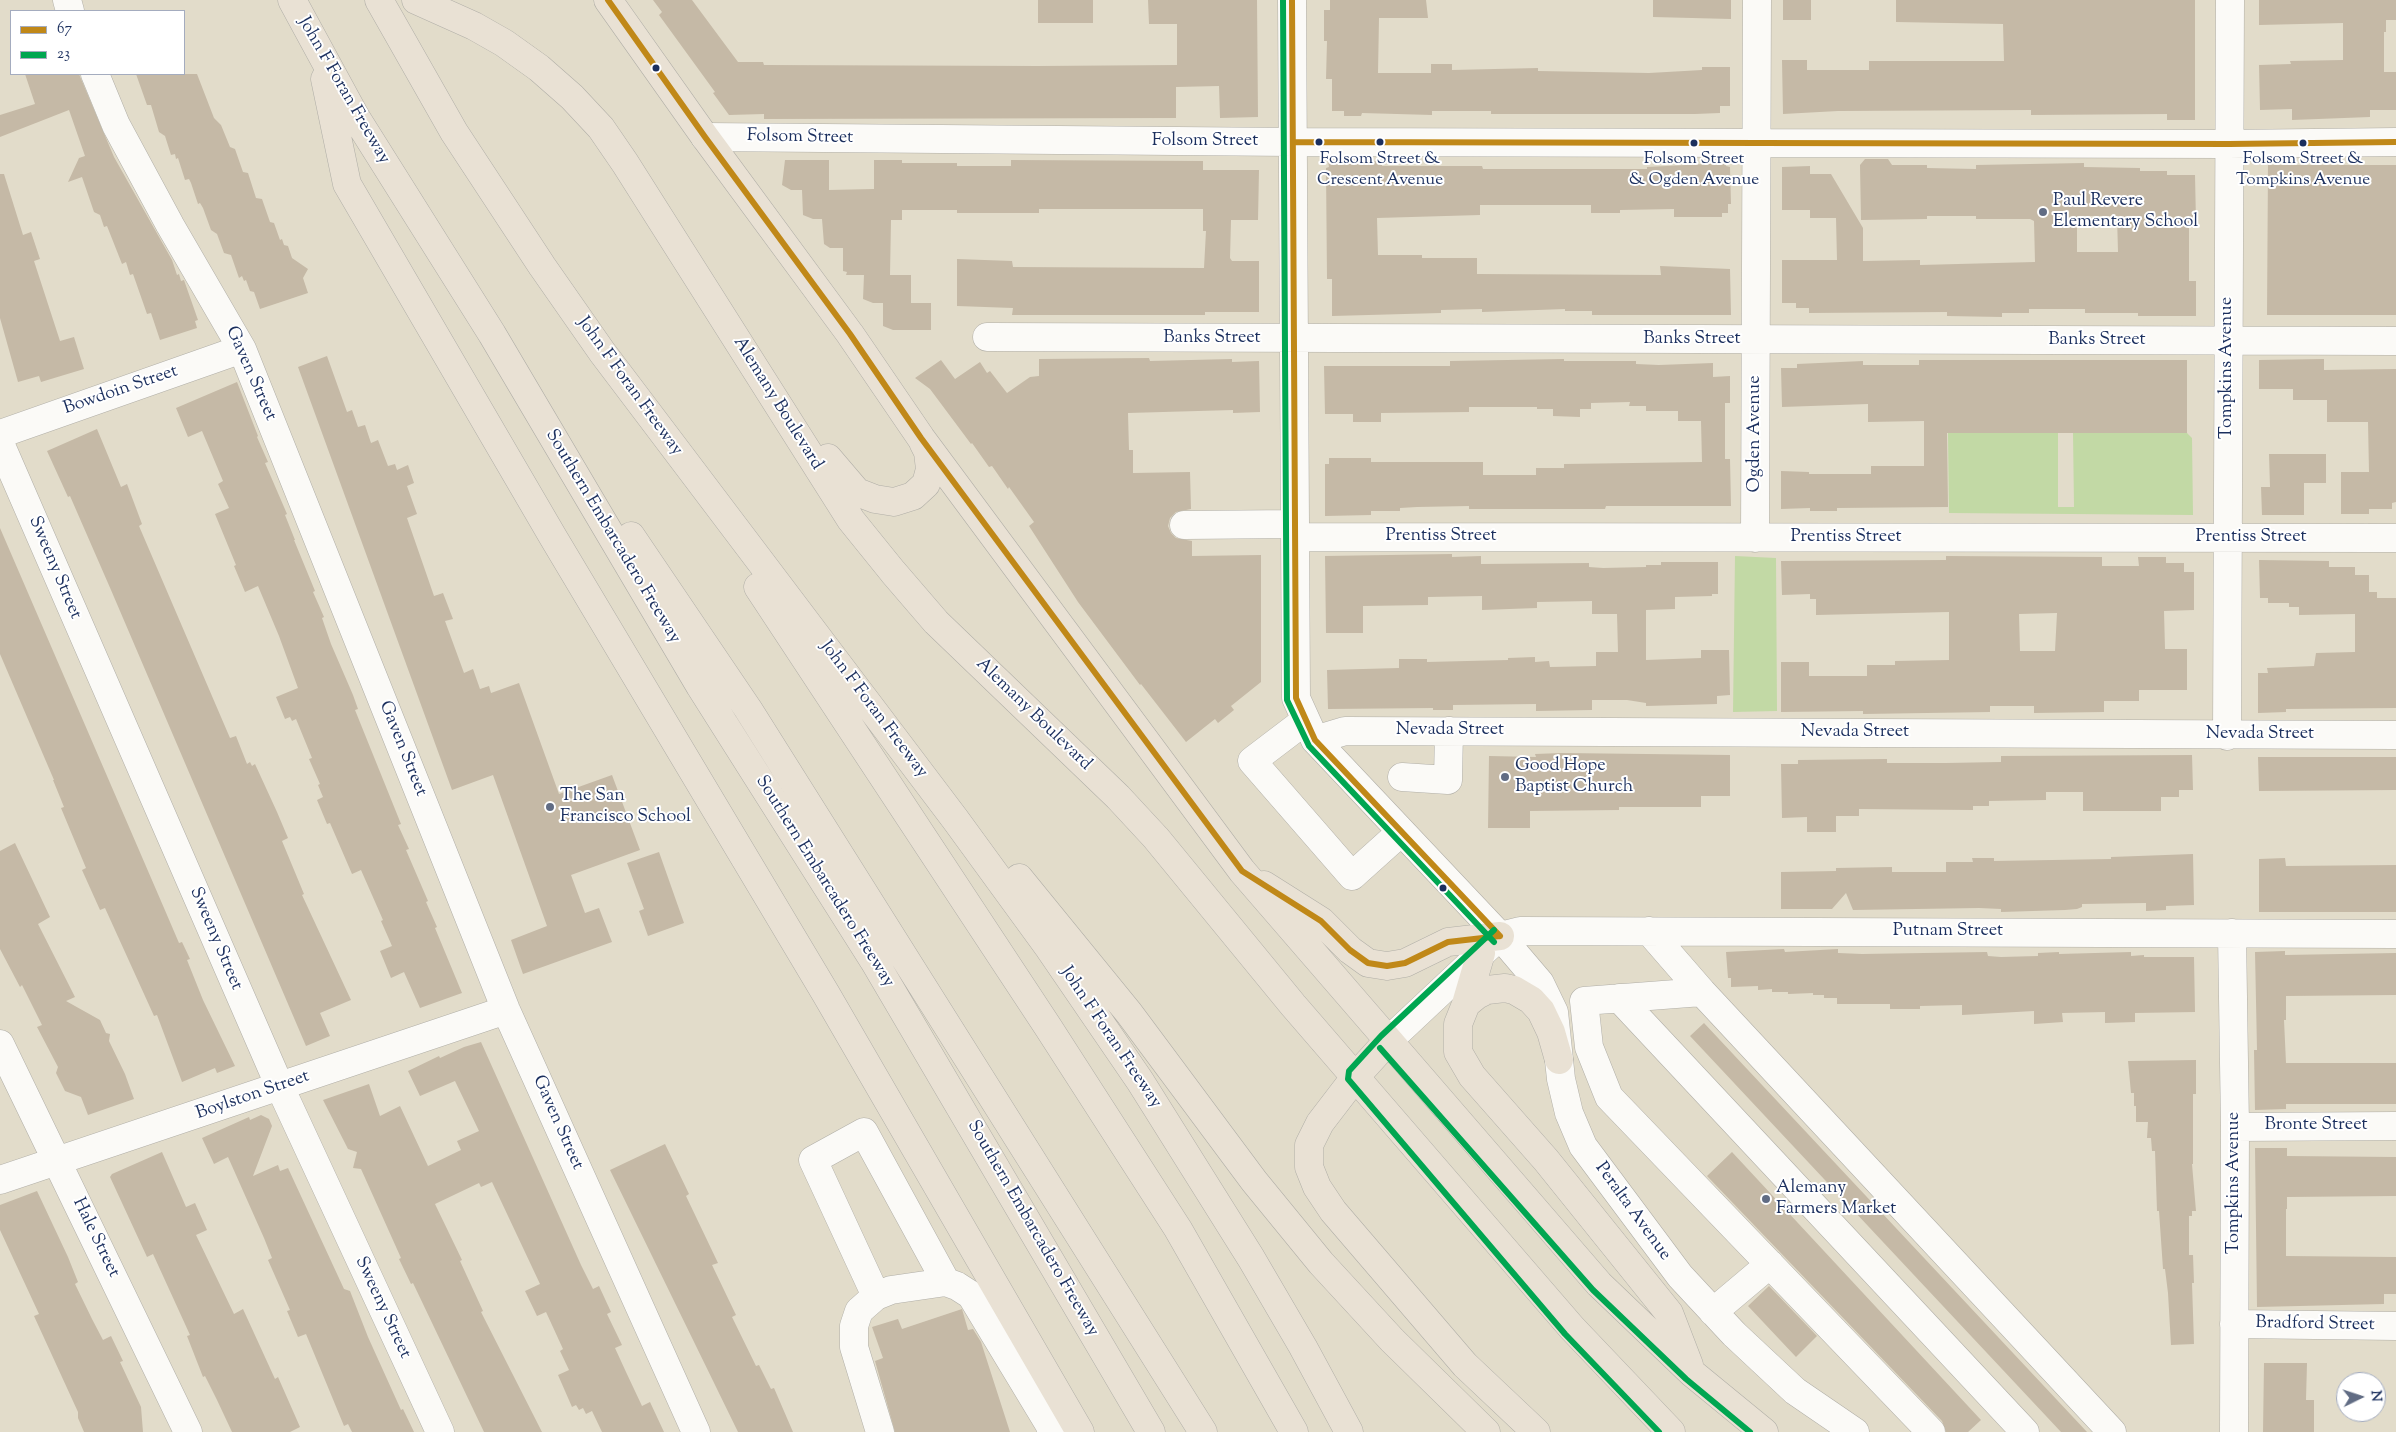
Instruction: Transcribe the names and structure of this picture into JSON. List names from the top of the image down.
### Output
{
  "streets": {
    "main road": ["John F Foran Freeway", "Alemany Boulevard", "Southern Embarcadero Freeway"],
    "street": [
      "Folsom Street",
      "Banks Street",
      "Tompkins Avenue",
      "Gaven Street",
      "Bowdoin Street",
      "Ogden Avenue",
      "Prentiss Street",
      "Sweeny Street",
      "Nevada Street",
      "Putnam Street",
      "Boylston Street",
      "Bronte Street",
      "Peralta Avenue",
      "Hale Street",
      "Bradford Street"
    ]
  },
  "crossings": [
    ["John F Foran Freeway", "Southern Embarcadero Freeway"],
    ["Folsom Street", "Tompkins Avenue"],
    ["Folsom Street", "Ogden Avenue"],
    ["Folsom Street", "Peralta Avenue"],
    ["Banks Street", "Tompkins Avenue"],
    ["Banks Street", "Ogden Avenue"],
    ["Banks Street", "Peralta Avenue"],
    ["Tompkins Avenue", "Prentiss Street"],
    ["Tompkins Avenue", "Nevada Street"],
    ["Tompkins Avenue", "Putnam Street"],
    ["Tompkins Avenue", "Bronte Street"],
    ["Tompkins Avenue", "Bradford Street"],
    ["Gaven Street", "Bowdoin Street"],
    ["Gaven Street", "Boylston Street"],
    ["Ogden Avenue", "Prentiss Street"],
    ["Prentiss Street", "Peralta Avenue"],
    ["Sweeny Street", "Boylston Street"],
    ["Nevada Street", "Peralta Avenue"],
    ["Putnam Street", "Peralta Avenue"],
    ["Boylston Street", "Hale Street"]
  ],
  "places": [
    "Folsom Street & Crescent Avenue",
    "Folsom Street & Ogden Avenue",
    "Folsom Street & Tompkins Avenue",
    "Paul Revere Elementary School",
    "Good Hope Baptist Church",
    "The San Francisco School",
    "Alemany Farmers Market"
  ],
  "lines": ["transit line 67", "transit line 23"],
  "legend": ["67", "23"],
  "north": "right"
}
